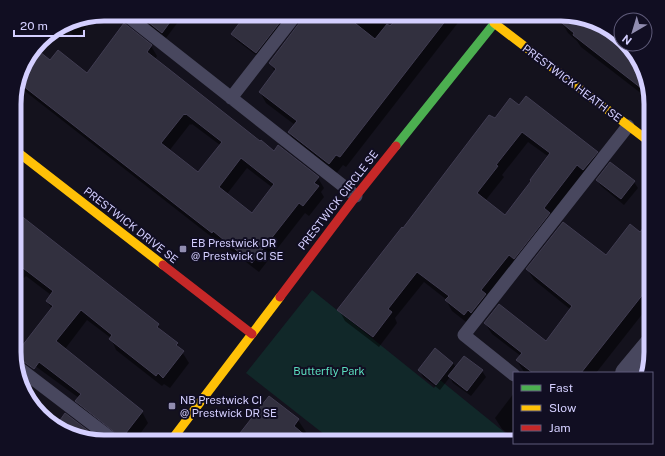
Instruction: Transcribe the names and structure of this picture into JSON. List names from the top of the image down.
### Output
{
  "streets": {
    "street": ["PRESTWICK HEATH SE", "PRESTWICK CIRCLE SE", "PRESTWICK DRIVE SE"]
  },
  "crossings": [
    ["PRESTWICK HEATH SE", "PRESTWICK CIRCLE SE"],
    ["PRESTWICK CIRCLE SE", "PRESTWICK DRIVE SE"]
  ],
  "parks": ["Butterfly Park"],
  "places": {
    "transit": ["EB Prestwick DR @ Prestwick CI SE", "NB Prestwick CI @ Prestwick DR SE"]
  },
  "legend": ["Fast", "Slow", "Jam"],
  "scale_bar": "20 m",
  "north": "bottom left"
}
